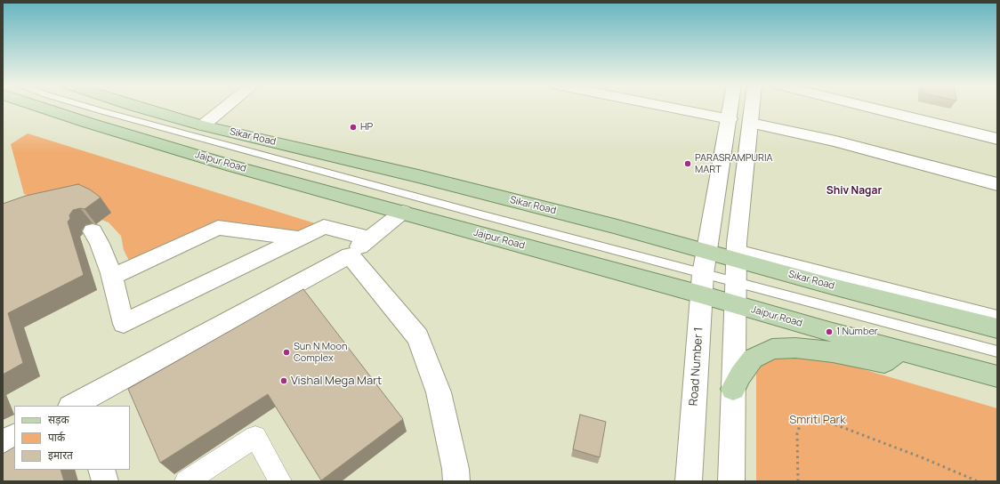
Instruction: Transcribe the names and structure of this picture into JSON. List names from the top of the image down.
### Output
{
  "streets": {
    "main road": ["Sikar Road", "Jaipur Road"],
    "street": ["Road Number 1"]
  },
  "crossings": [
    ["Sikar Road", "Road Number 1"],
    ["Jaipur Road", "Road Number 1"]
  ],
  "districts": ["Shiv Nagar"],
  "parks": ["Smriti Park"],
  "places": [
    "HP",
    "PARASRAMPURIA MART",
    "1 Number",
    "Sun N Moon Complex",
    "Vishal Mega Mart"
  ],
  "legend": ["सड़क", "पार्क", "इमारत"]
}
